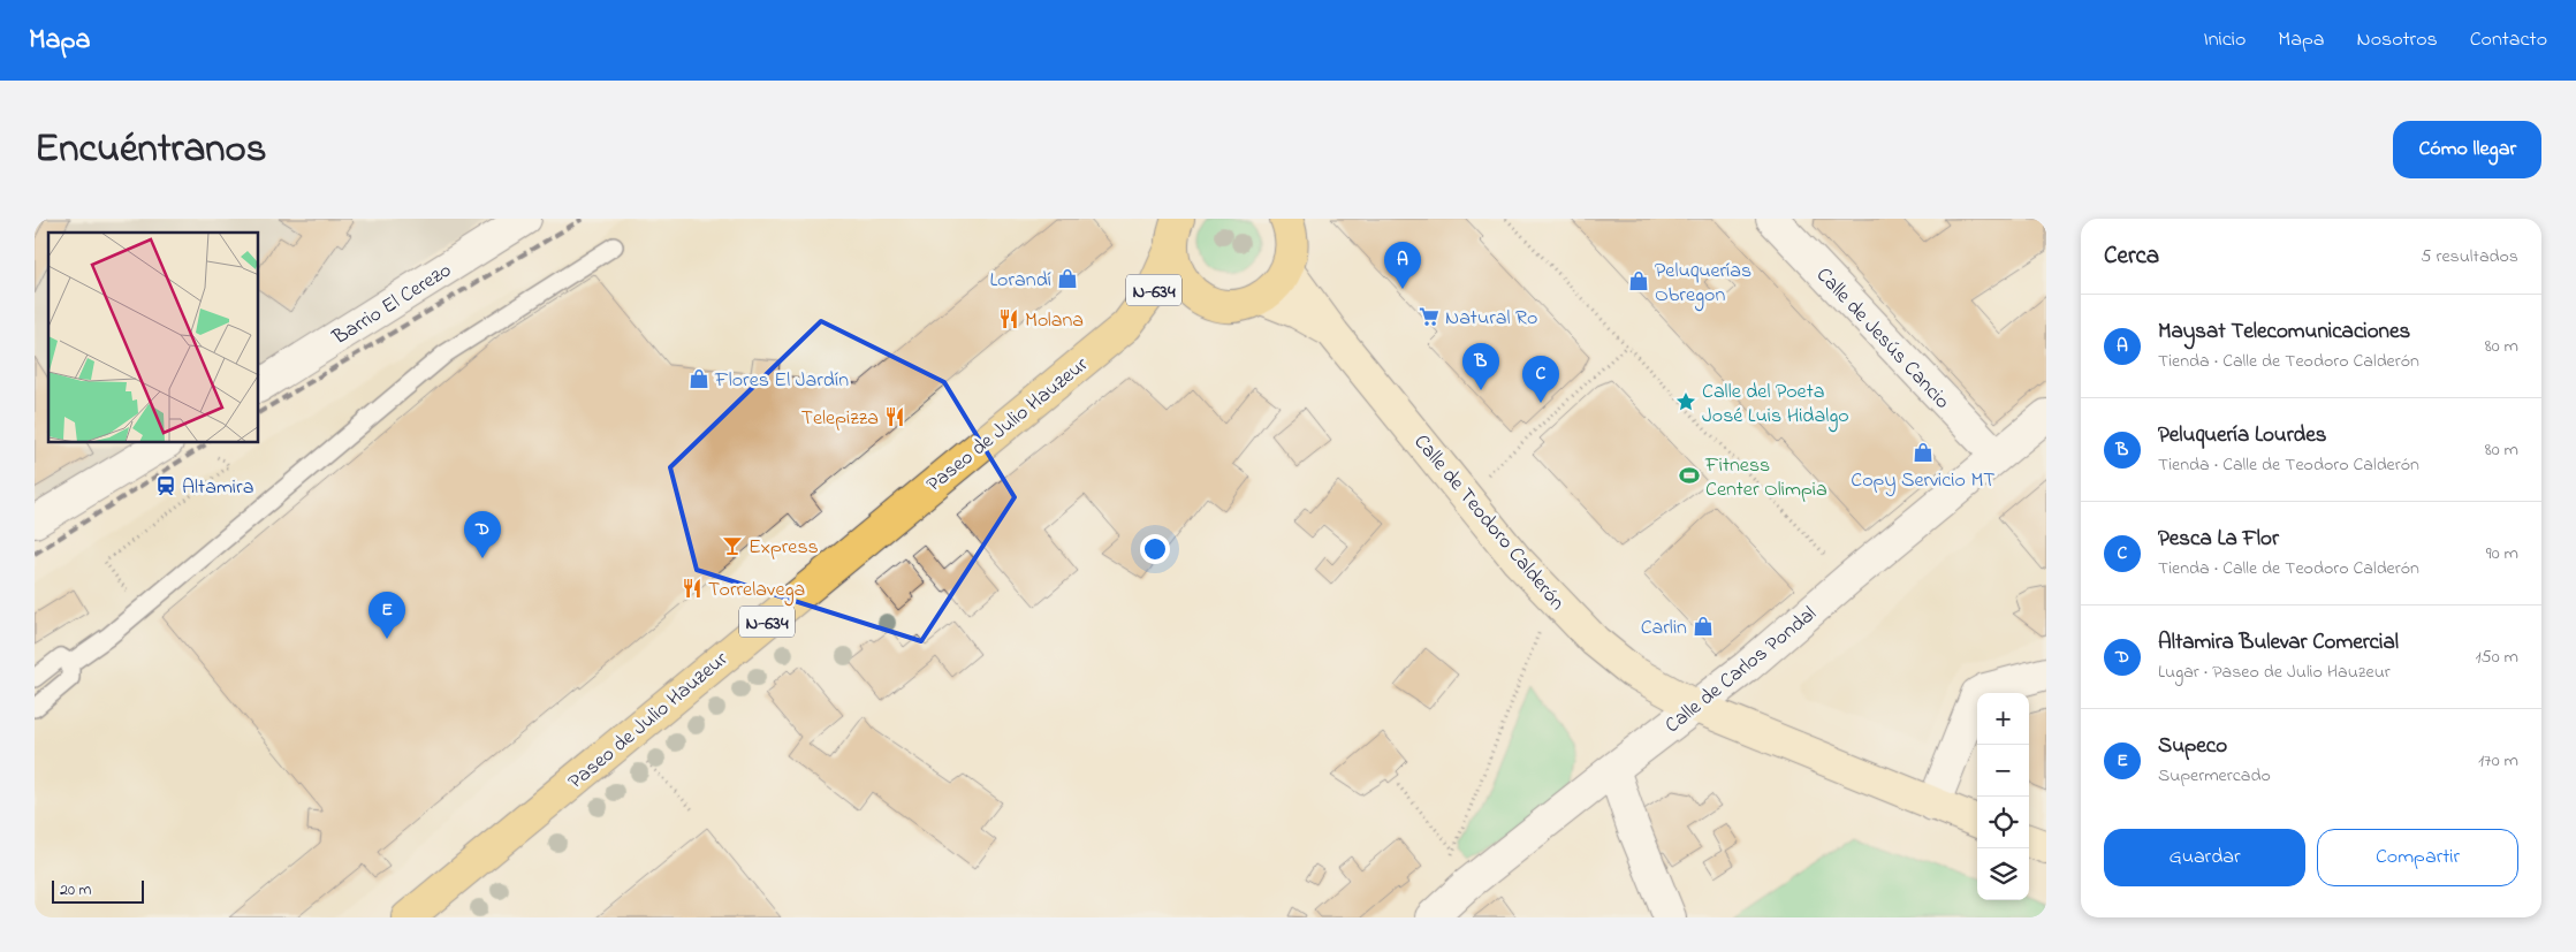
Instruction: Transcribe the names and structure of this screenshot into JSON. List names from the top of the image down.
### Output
{
  "streets": {
    "highway": ["N-634", "Paseo de Julio Hauzeur"],
    "main road": ["Calle de Teodoro Calderón"],
    "street": ["Barrio El Cerezo", "Calle de Jesús Cancio", "Calle de Carlos Pondal"]
  },
  "crossings": [
    ["N-634", "Paseo de Julio Hauzeur"],
    ["N-634", "Calle de Teodoro Calderón"],
    ["Calle de Jesús Cancio", "Calle de Carlos Pondal"],
    ["Calle de Teodoro Calderón", "Calle de Carlos Pondal"]
  ],
  "places": {
    "shop": [
      "Lorandí",
      "Peluquerías Obregon",
      "Flores El Jardín",
      "Copy Servicio MT",
      "Carlin"
    ],
    "supermarket": ["Natural Ro"],
    "restaurant": ["Molana", "Telepizza", "Torrelavega"],
    "place": ["Calle del Poeta José Luis Hidalgo"],
    "sports": ["Fitness Center Olimpia"],
    "station": ["Altamira"],
    "bar": ["Express"]
  },
  "scale_bar": "20 m",
  "page": {
    "header": "Mapa",
    "nav": [
      "Inicio",
      "Mapa",
      "Nosotros",
      "Contacto"
    ],
    "title": "Encuéntranos",
    "buttons": [
      "Cómo llegar",
      ["Guardar", "Compartir"]
    ],
    "heading": ["Cerca", "5 resultados"],
    "pins": [
      "A",
      "B",
      "C",
      "D",
      "E"
    ],
    "list": [
      {
        "mark": "A",
        "name": "Maysat Telecomunicaciones",
        "note": "Tienda · Calle de Teodoro Calderón",
        "value": "80 m"
      },
      {
        "mark": "B",
        "name": "Peluquería Lourdes",
        "note": "Tienda · Calle de Teodoro Calderón",
        "value": "80 m"
      },
      {
        "mark": "C",
        "name": "Pesca La Flor",
        "note": "Tienda · Calle de Teodoro Calderón",
        "value": "90 m"
      },
      {
        "mark": "D",
        "name": "Altamira Bulevar Comercial",
        "note": "Lugar · Paseo de Julio Hauzeur",
        "value": "150 m"
      },
      {
        "mark": "E",
        "name": "Supeco",
        "note": "Supermercado",
        "value": "170 m"
      }
    ],
    "map_buttons": ["+", "−"],
    "scale": "20 m"
  }
}
